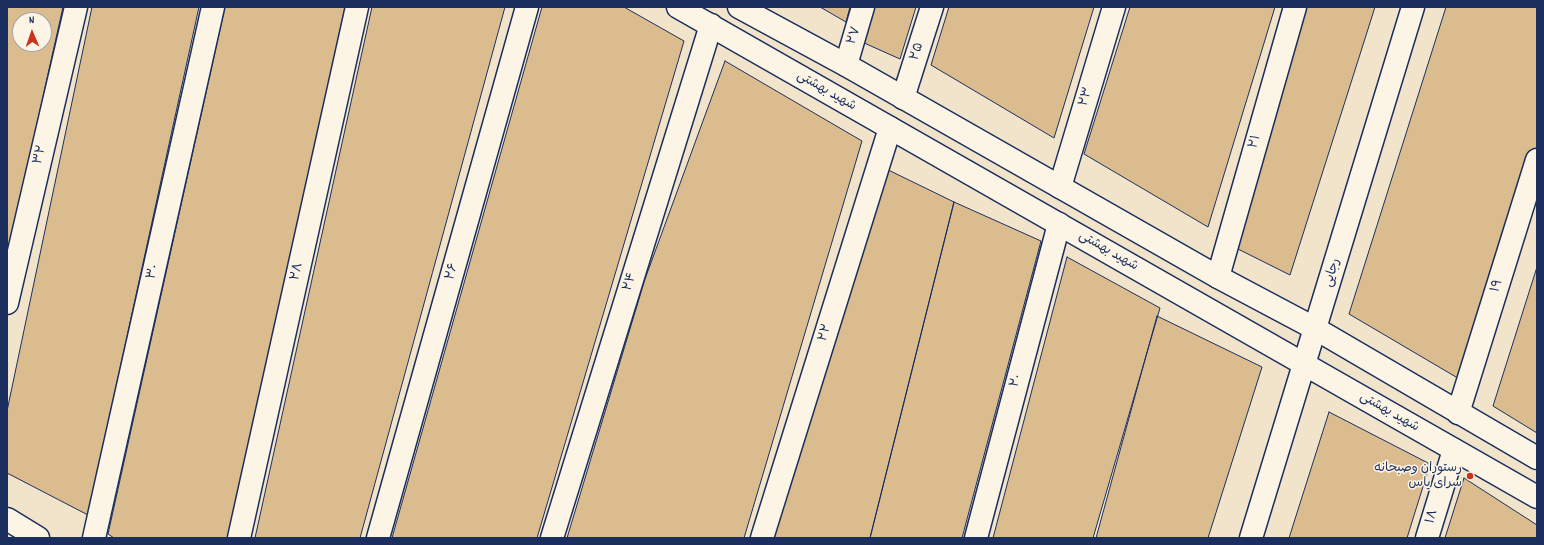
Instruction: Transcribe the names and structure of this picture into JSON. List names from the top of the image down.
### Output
{
  "streets": {
    "street": [
      "۲۷",
      "۲۵",
      "شهید بهشتی",
      "۲۳",
      "۲۱",
      "۳۲",
      "۳۰",
      "۲۸",
      "۲۶",
      "رجایی",
      "۲۴",
      "۱۹",
      "۲۲",
      "۲۰",
      "۱۸"
    ]
  },
  "crossings": [
    ["شهید بهشتی", "رجایی"],
    ["شهید بهشتی", "۲۴"],
    ["شهید بهشتی", "۲۲"],
    ["شهید بهشتی", "۲۰"],
    ["شهید بهشتی", "۱۸"]
  ],
  "places": ["رستوران وصبحانه سرای یاس"],
  "north": "top"
}
